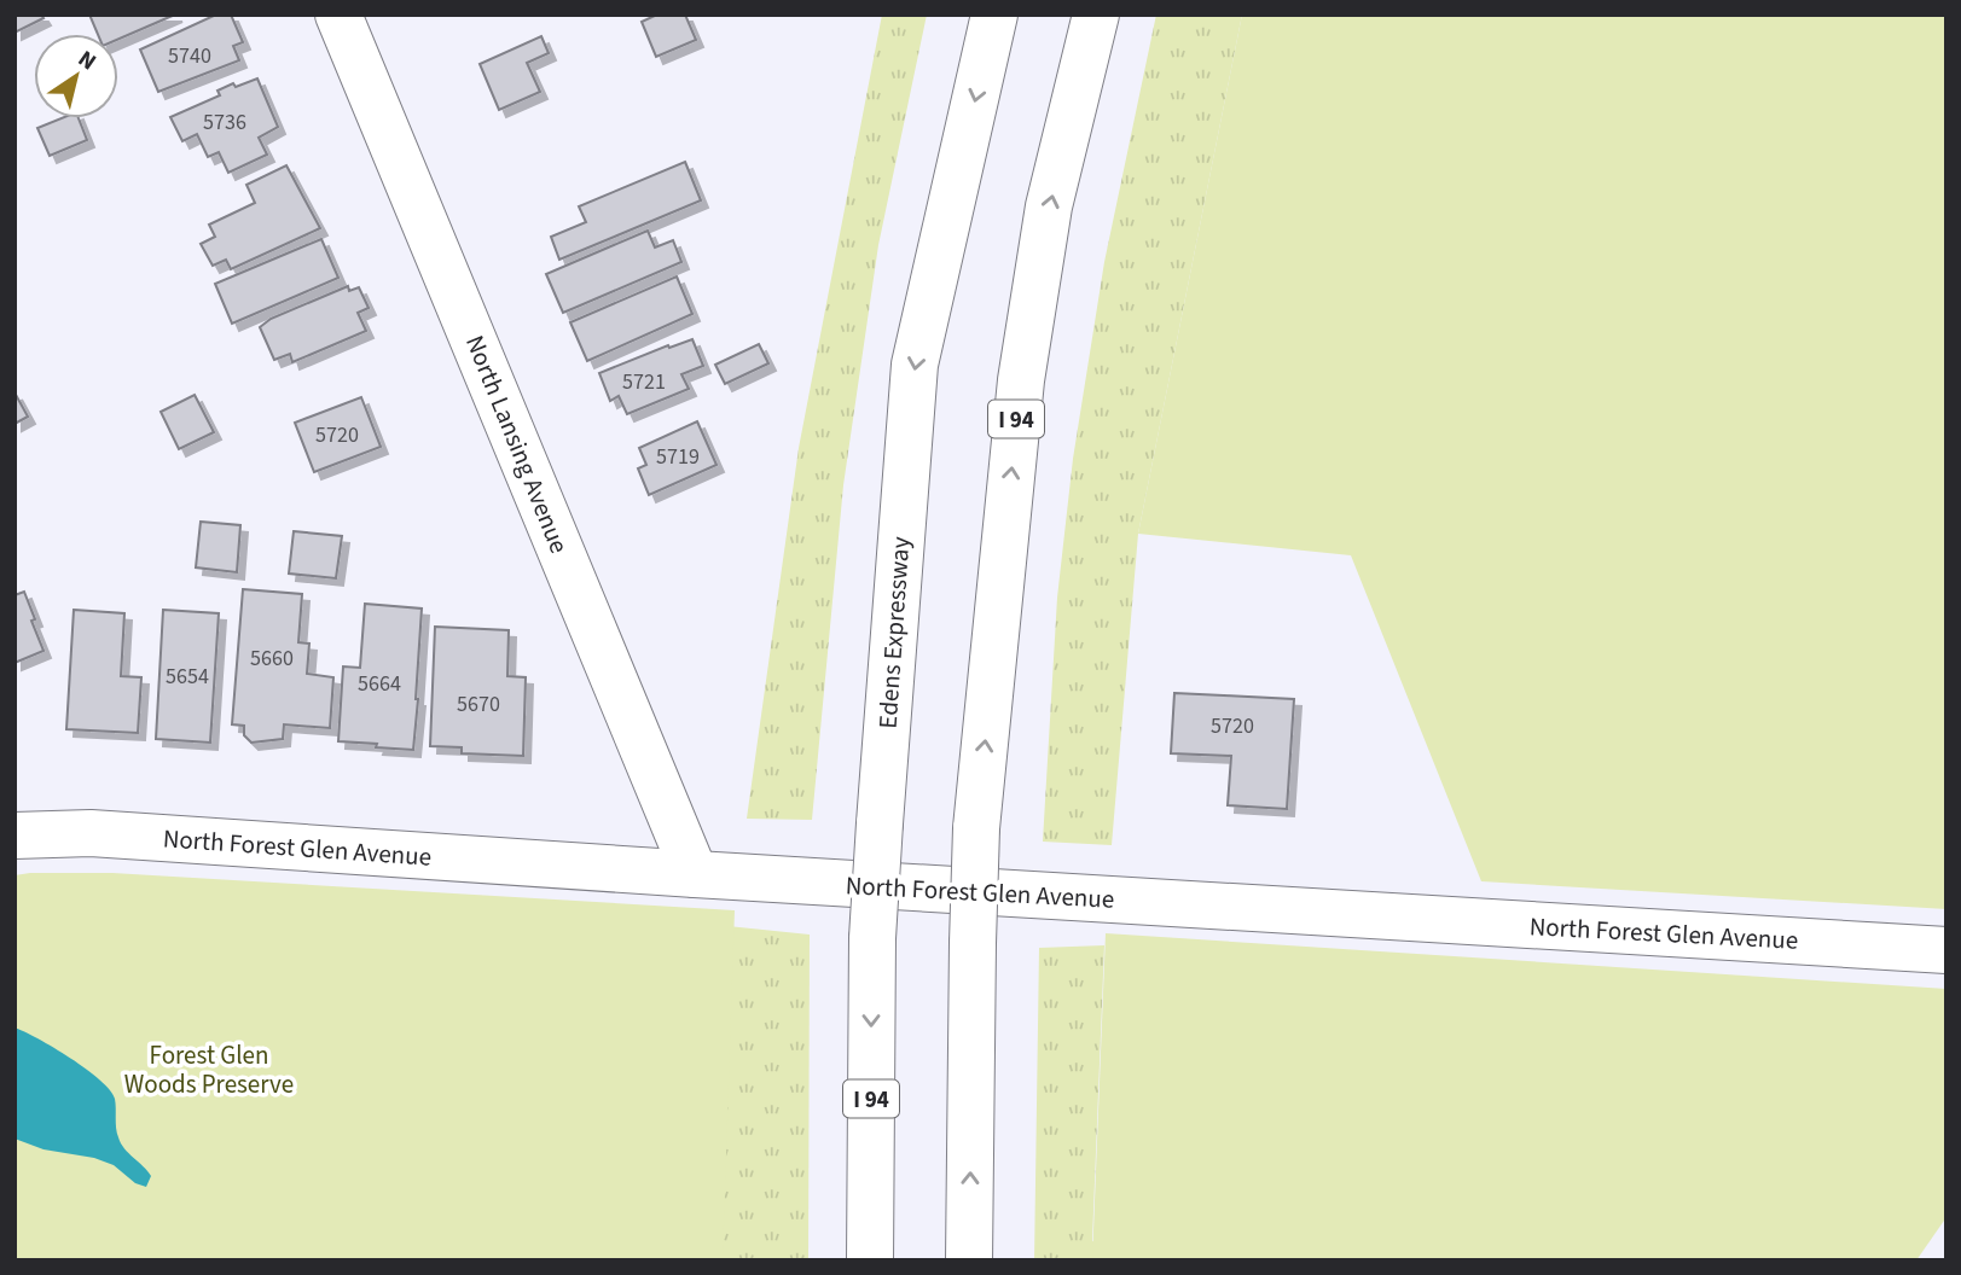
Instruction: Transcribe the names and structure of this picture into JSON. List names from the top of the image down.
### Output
{
  "streets": {
    "main road": [
      "I 94",
      "North Lansing Avenue",
      "Edens Expressway",
      "North Forest Glen Avenue"
    ]
  },
  "crossings": [
    ["North Lansing Avenue", "North Forest Glen Avenue"]
  ],
  "parks": ["Forest Glen Woods Preserve"],
  "house_numbers": [
    "5740",
    "5736",
    "5721",
    "5720",
    "5719",
    "5660",
    "5654",
    "5664",
    "5670",
    "5720"
  ],
  "north": "top right"
}
